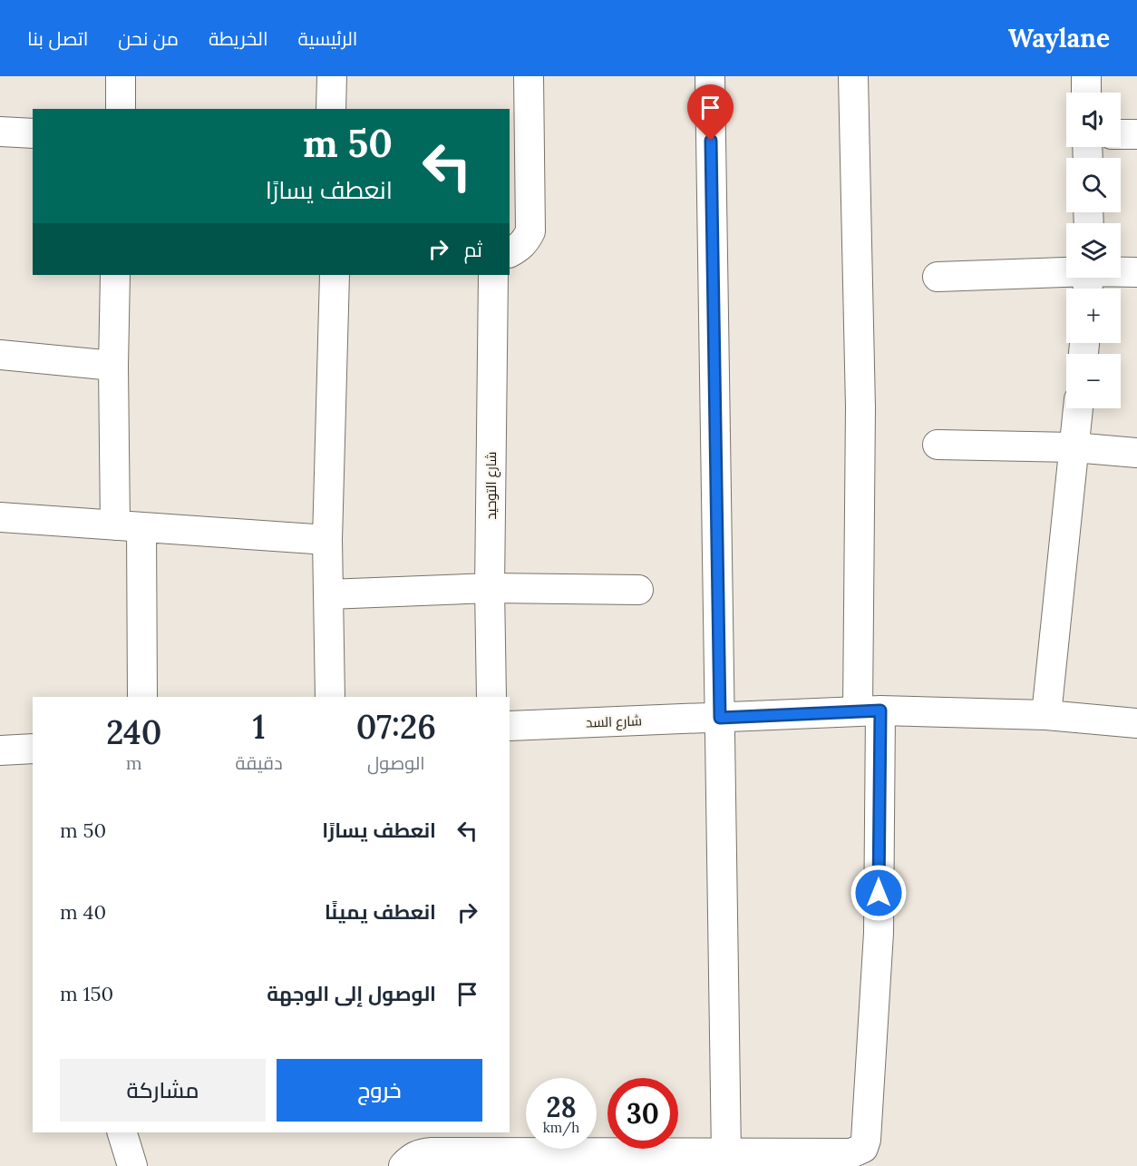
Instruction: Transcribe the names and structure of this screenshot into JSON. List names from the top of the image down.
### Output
{
  "streets": {
    "street": ["شارع التوحيد", "شارع السد"]
  },
  "page": {
    "header": "Waylane",
    "nav": [
      "الرئيسية",
      "الخريطة",
      "من نحن",
      "اتصل بنا"
    ],
    "map_buttons": ["+", "−"],
    "turn": ["50 m", "انعطف يسارًا"],
    "then": "ثم",
    "eta": [
      "07:26",
      "الوصول",
      "1",
      "دقيقة",
      "240",
      "m"
    ],
    "list": [
      {
        "name": "انعطف يسارًا",
        "value": "50 m"
      },
      {
        "name": "انعطف يمينًا",
        "value": "40 m"
      },
      {
        "name": "الوصول إلى الوجهة",
        "value": "150 m"
      }
    ],
    "buttons": ["خروج", "مشاركة"],
    "speed": "28 km/h",
    "limit": "30"
  }
}
